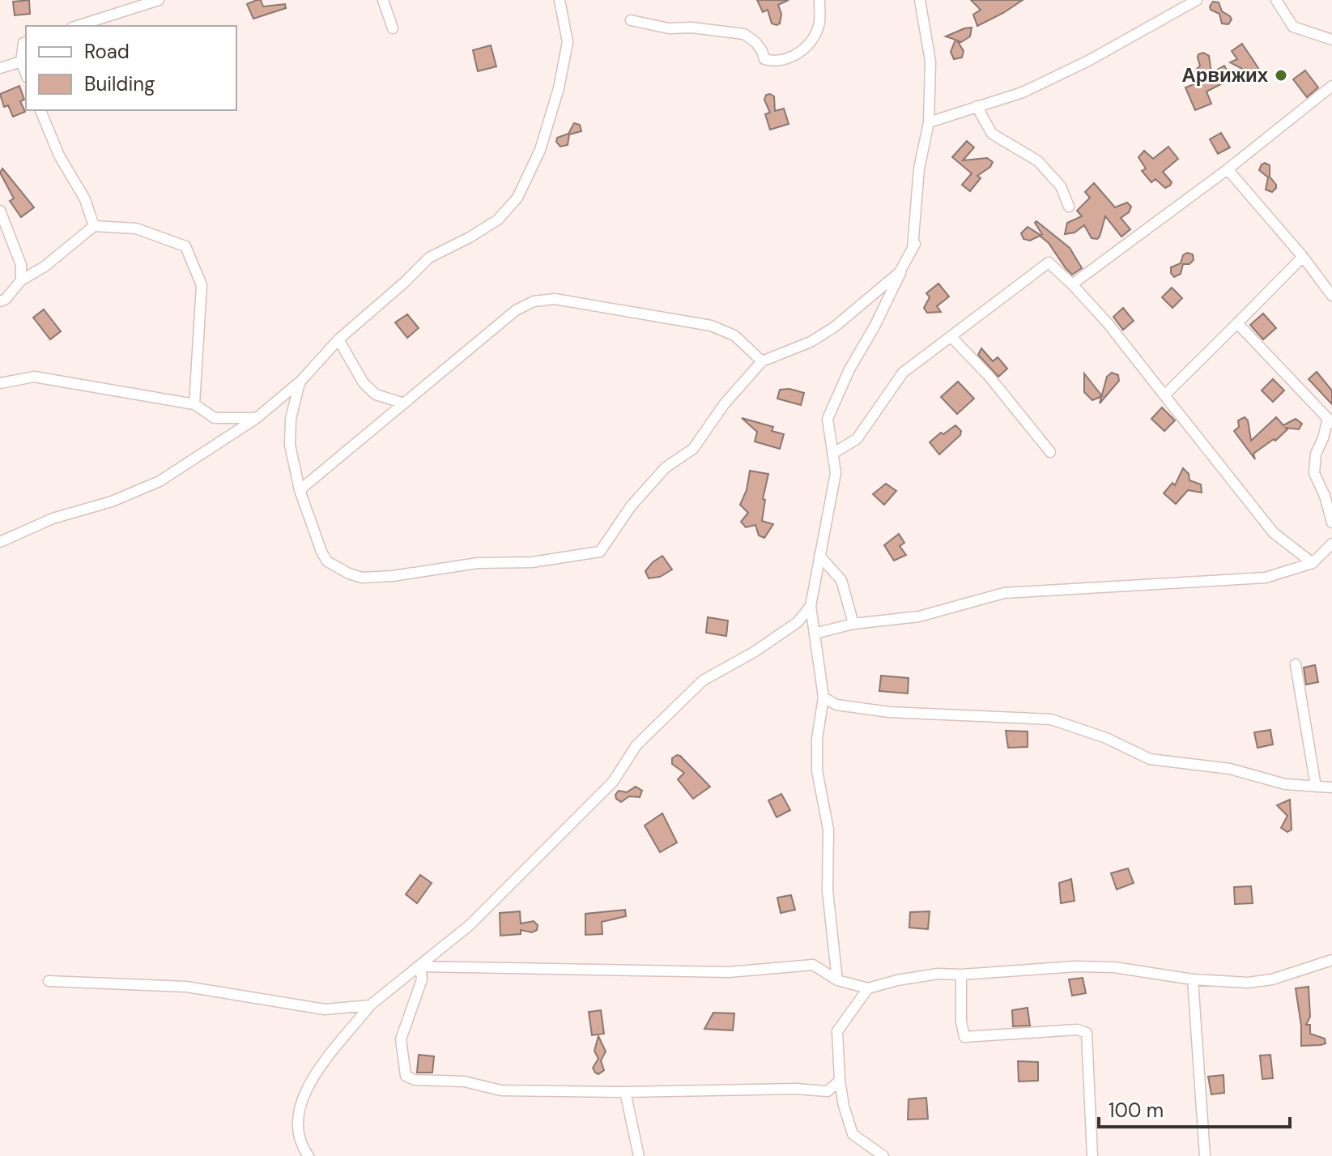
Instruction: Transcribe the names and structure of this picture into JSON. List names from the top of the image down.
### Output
{
  "places": ["Арвижих"],
  "legend": ["Road", "Building"],
  "scale_bar": "100 m"
}
